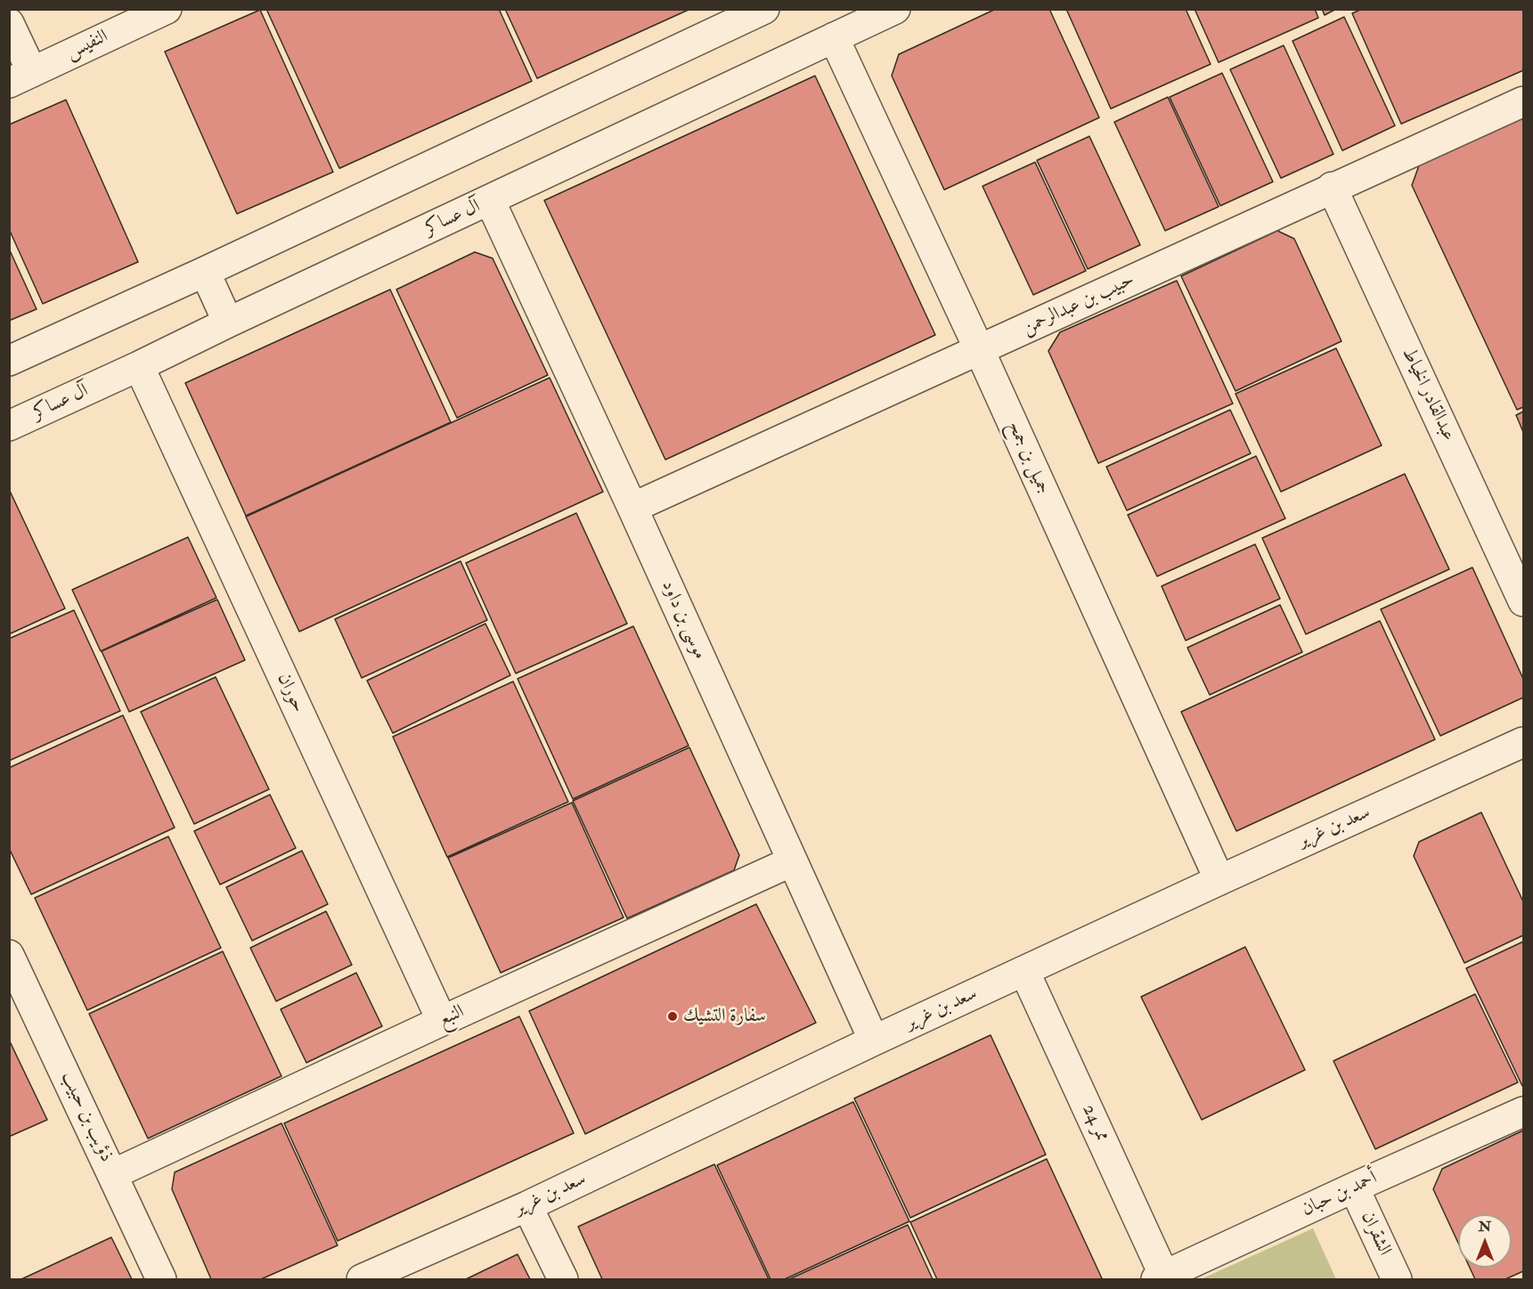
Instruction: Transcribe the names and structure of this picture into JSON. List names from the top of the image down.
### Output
{
  "streets": {
    "street": [
      "النفيس",
      "آل عساكر",
      "حبيب بن عبدالرحمن",
      "عبدالقادر الخياط",
      "جميل بن جمح",
      "موسى بن داود",
      "حوران",
      "سعد بن غرير",
      "النبع",
      "ذؤيب بن حبيب",
      "ممر 24",
      "أحمد بن حبان",
      "الشقران"
    ]
  },
  "crossings": [
    ["آل عساكر", "جميل بن جمح"],
    ["آل عساكر", "موسى بن داود"],
    ["آل عساكر", "حوران"],
    ["حبيب بن عبدالرحمن", "عبدالقادر الخياط"],
    ["حبيب بن عبدالرحمن", "جميل بن جمح"],
    ["حبيب بن عبدالرحمن", "موسى بن داود"],
    ["جميل بن جمح", "سعد بن غرير"],
    ["موسى بن داود", "سعد بن غرير"],
    ["موسى بن داود", "النبع"],
    ["حوران", "النبع"],
    ["سعد بن غرير", "ممر 24"],
    ["النبع", "ذؤيب بن حبيب"],
    ["ممر 24", "أحمد بن حبان"],
    ["أحمد بن حبان", "الشقران"]
  ],
  "places": ["سفارة التشيك"],
  "north": "top"
}
